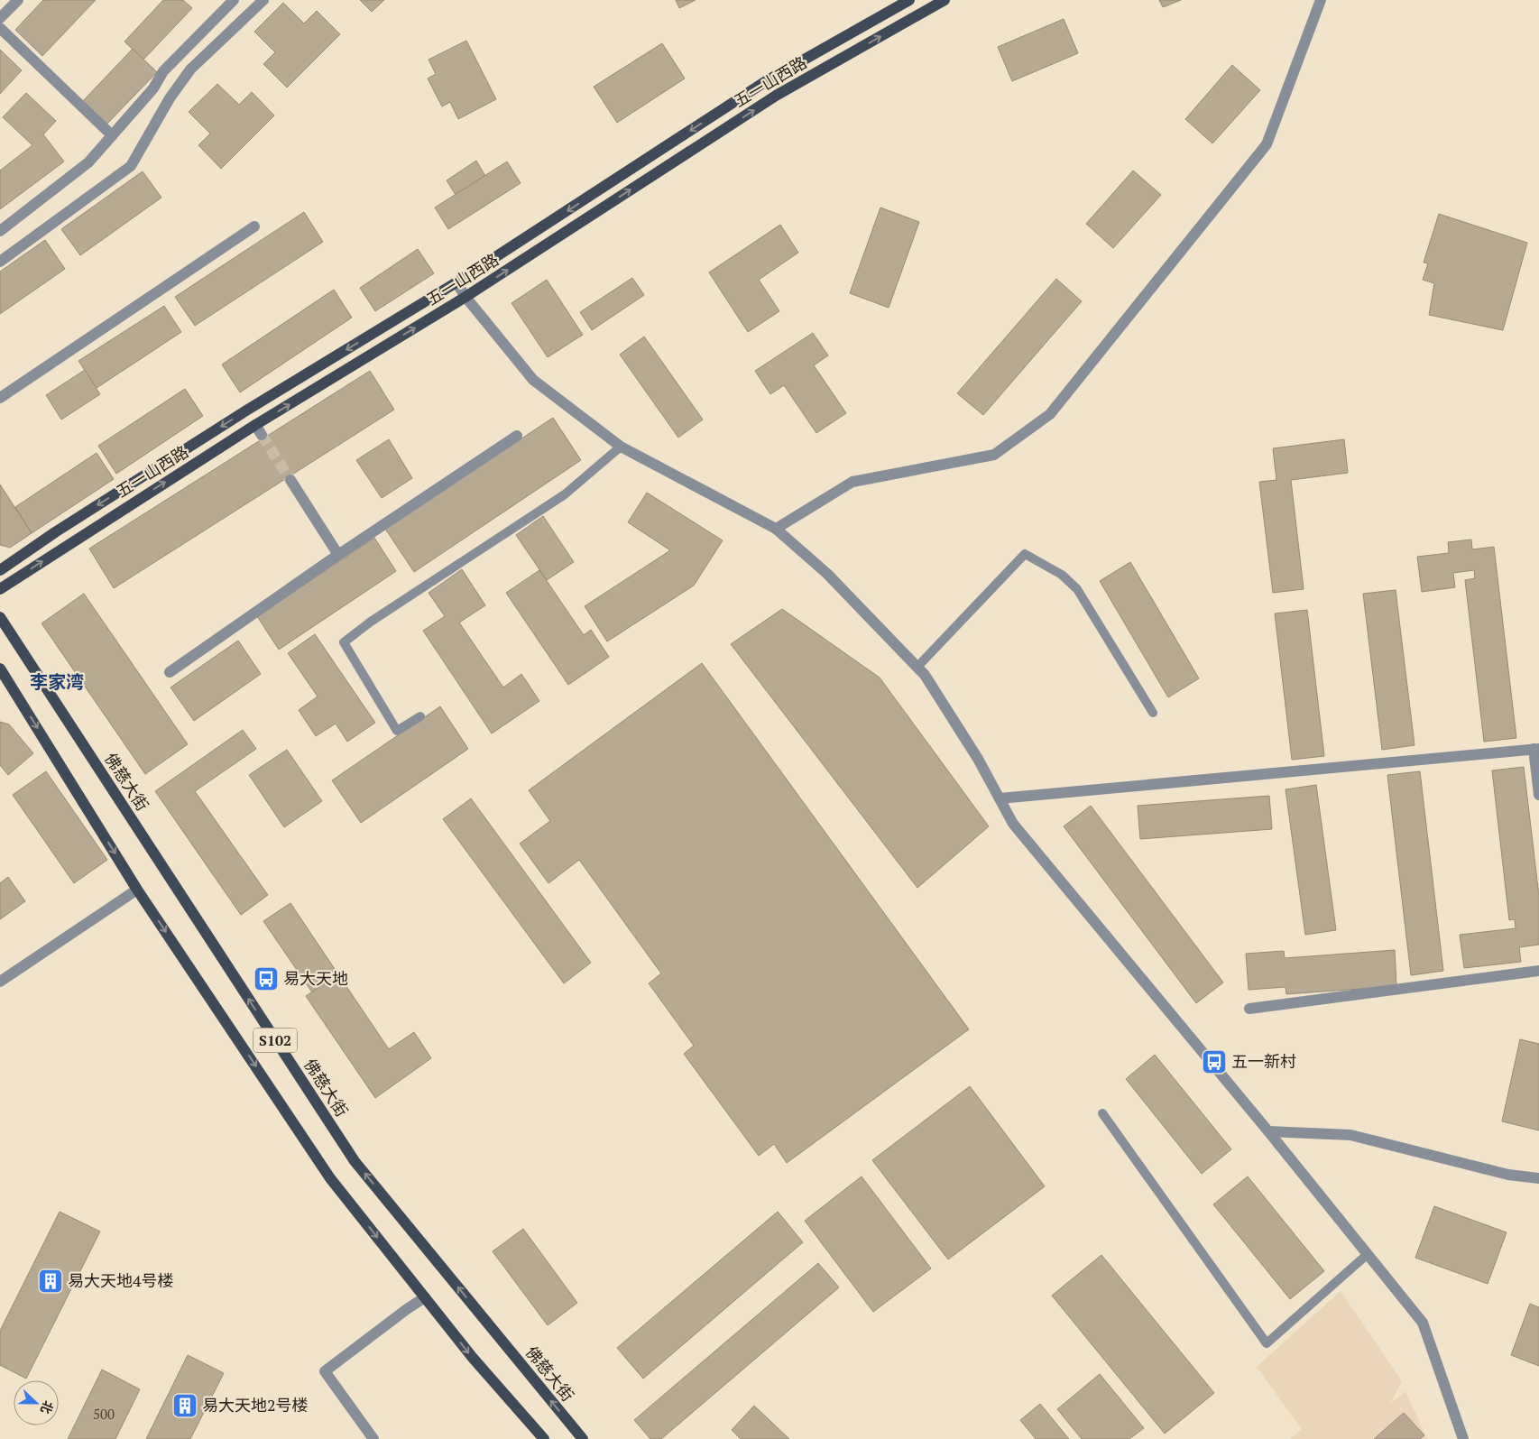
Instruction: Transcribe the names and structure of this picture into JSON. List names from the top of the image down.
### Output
{
  "streets": {
    "main road": ["五一山西路", "佛慈大街", "S102"]
  },
  "districts": ["李家湾"],
  "places": {
    "bus stop": ["易大天地", "五一新村"],
    "building": ["易大天地4号楼", "易大天地2号楼"]
  },
  "house_numbers": ["500"],
  "north": "right"
}
